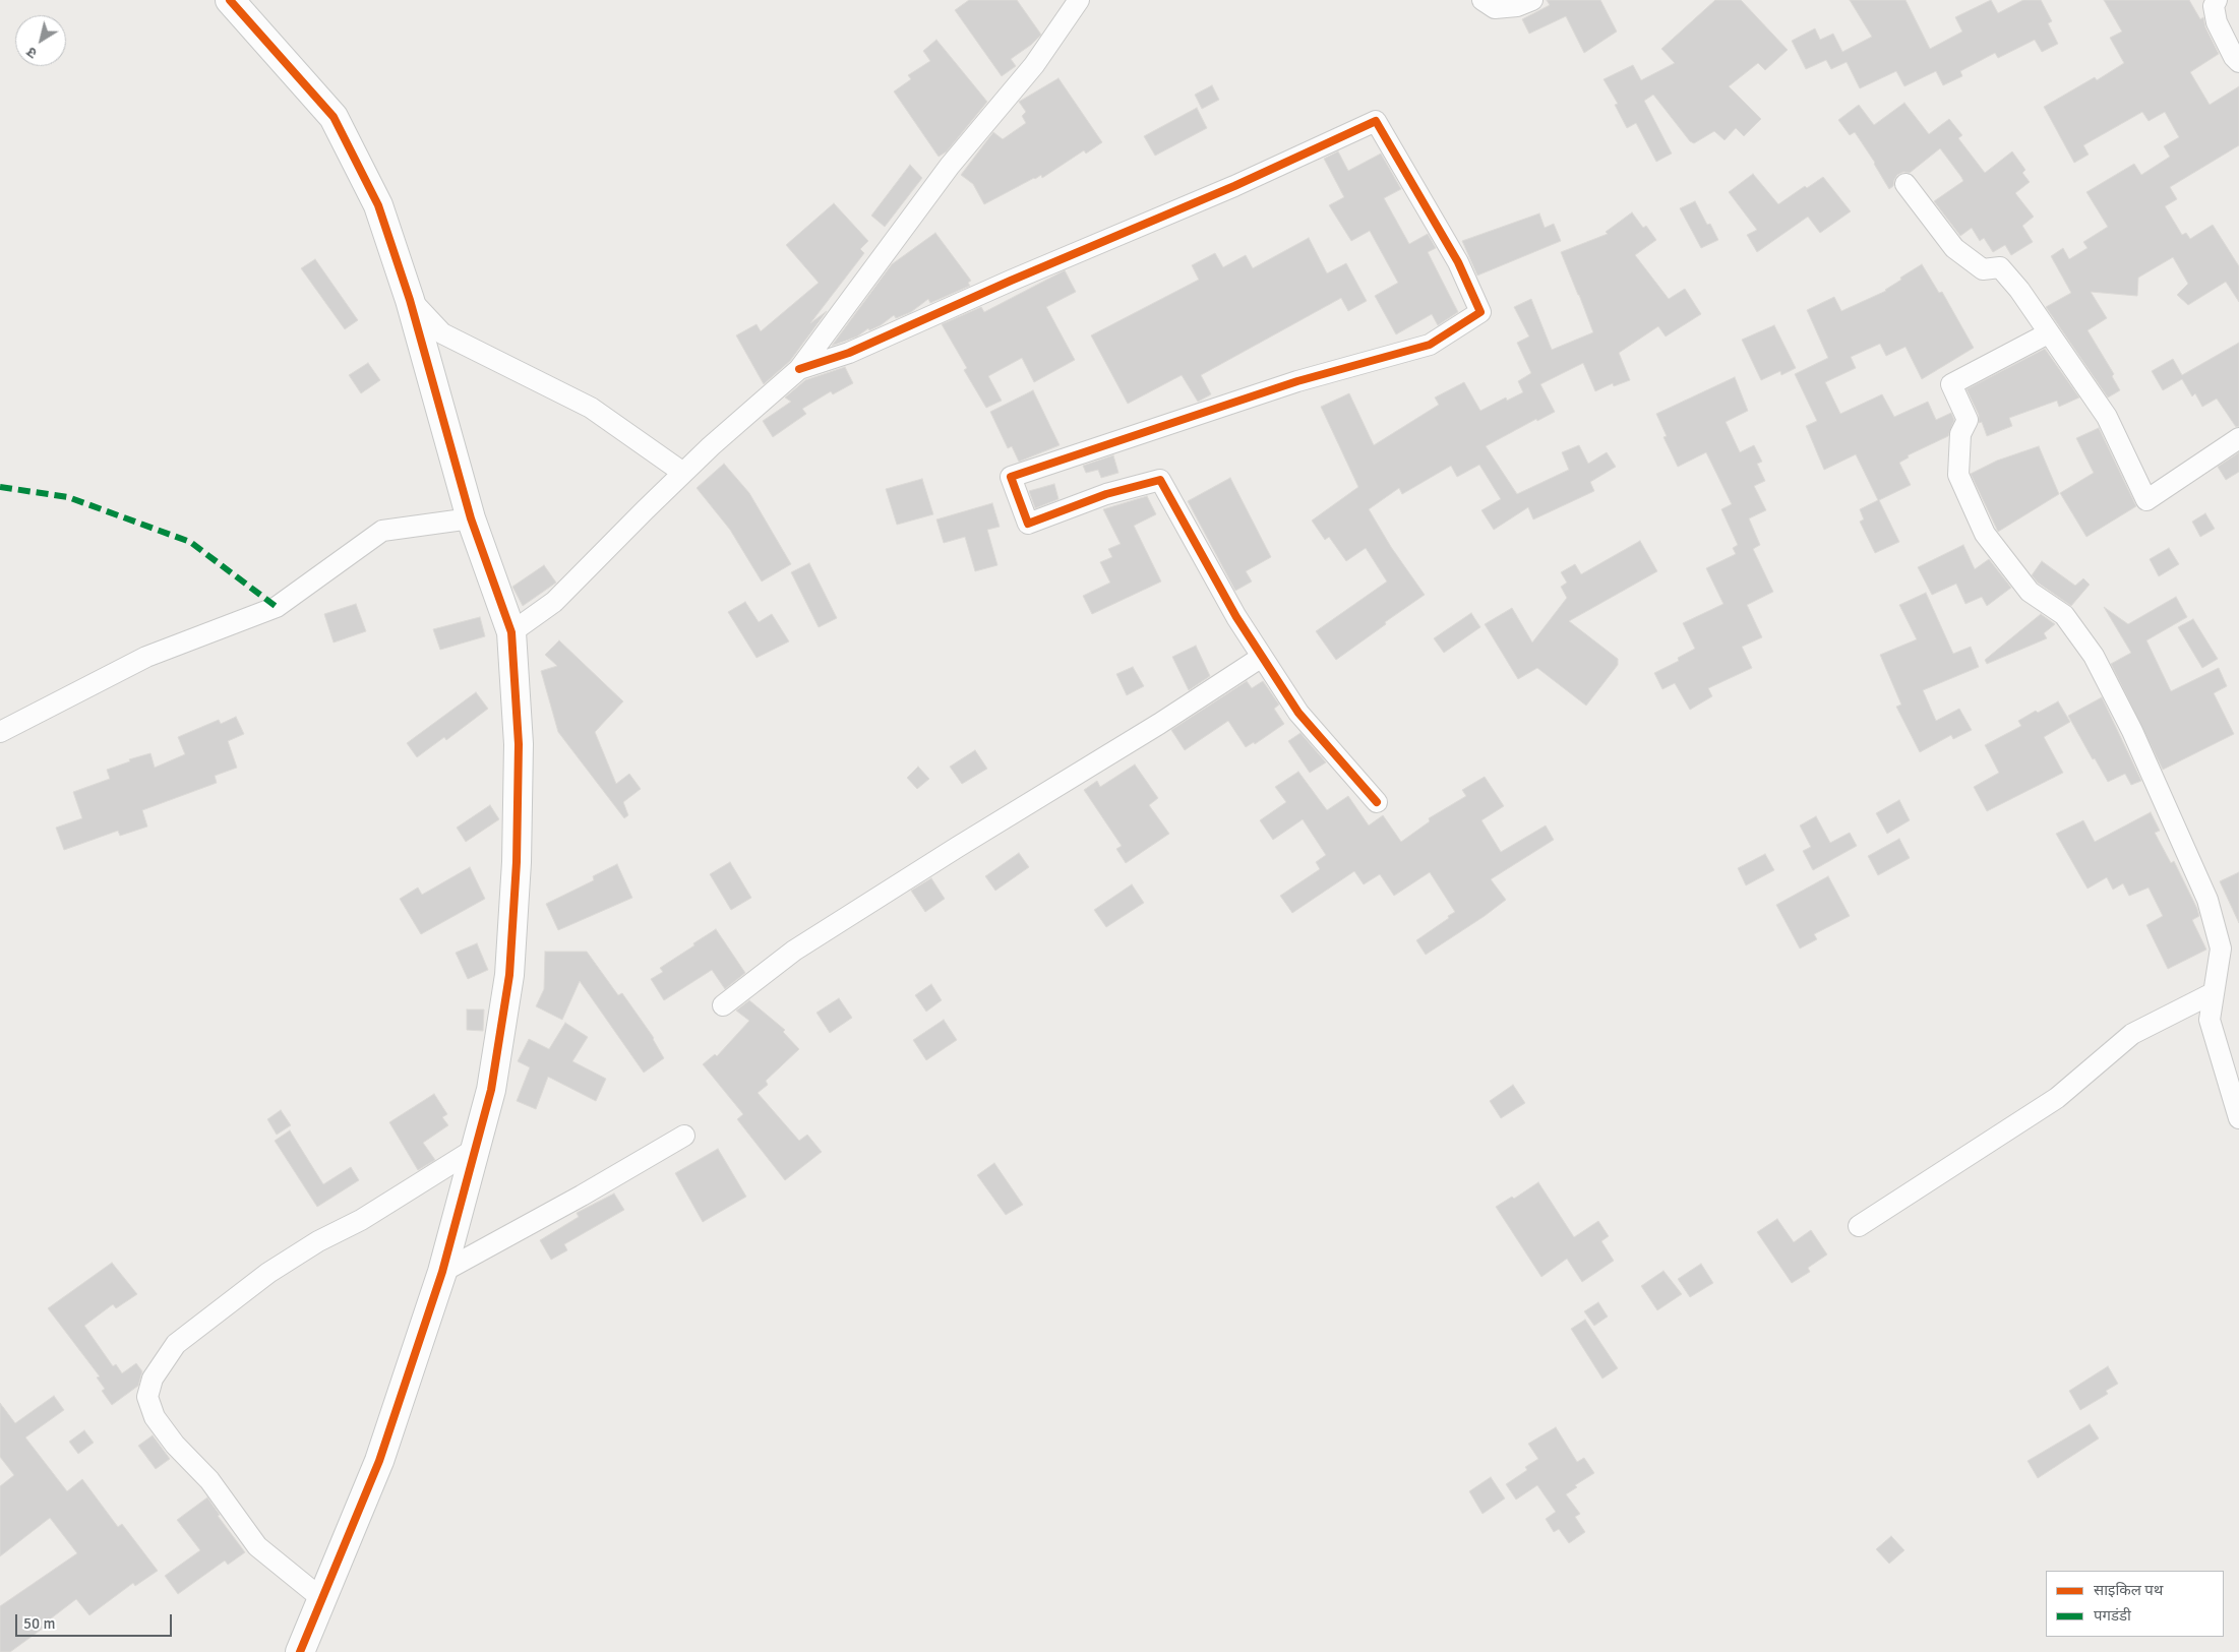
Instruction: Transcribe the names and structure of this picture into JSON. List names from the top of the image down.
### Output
{
  "legend": ["साइकिल पथ", "पगडंडी"],
  "scale_bar": "50 m",
  "north": "bottom left"
}
